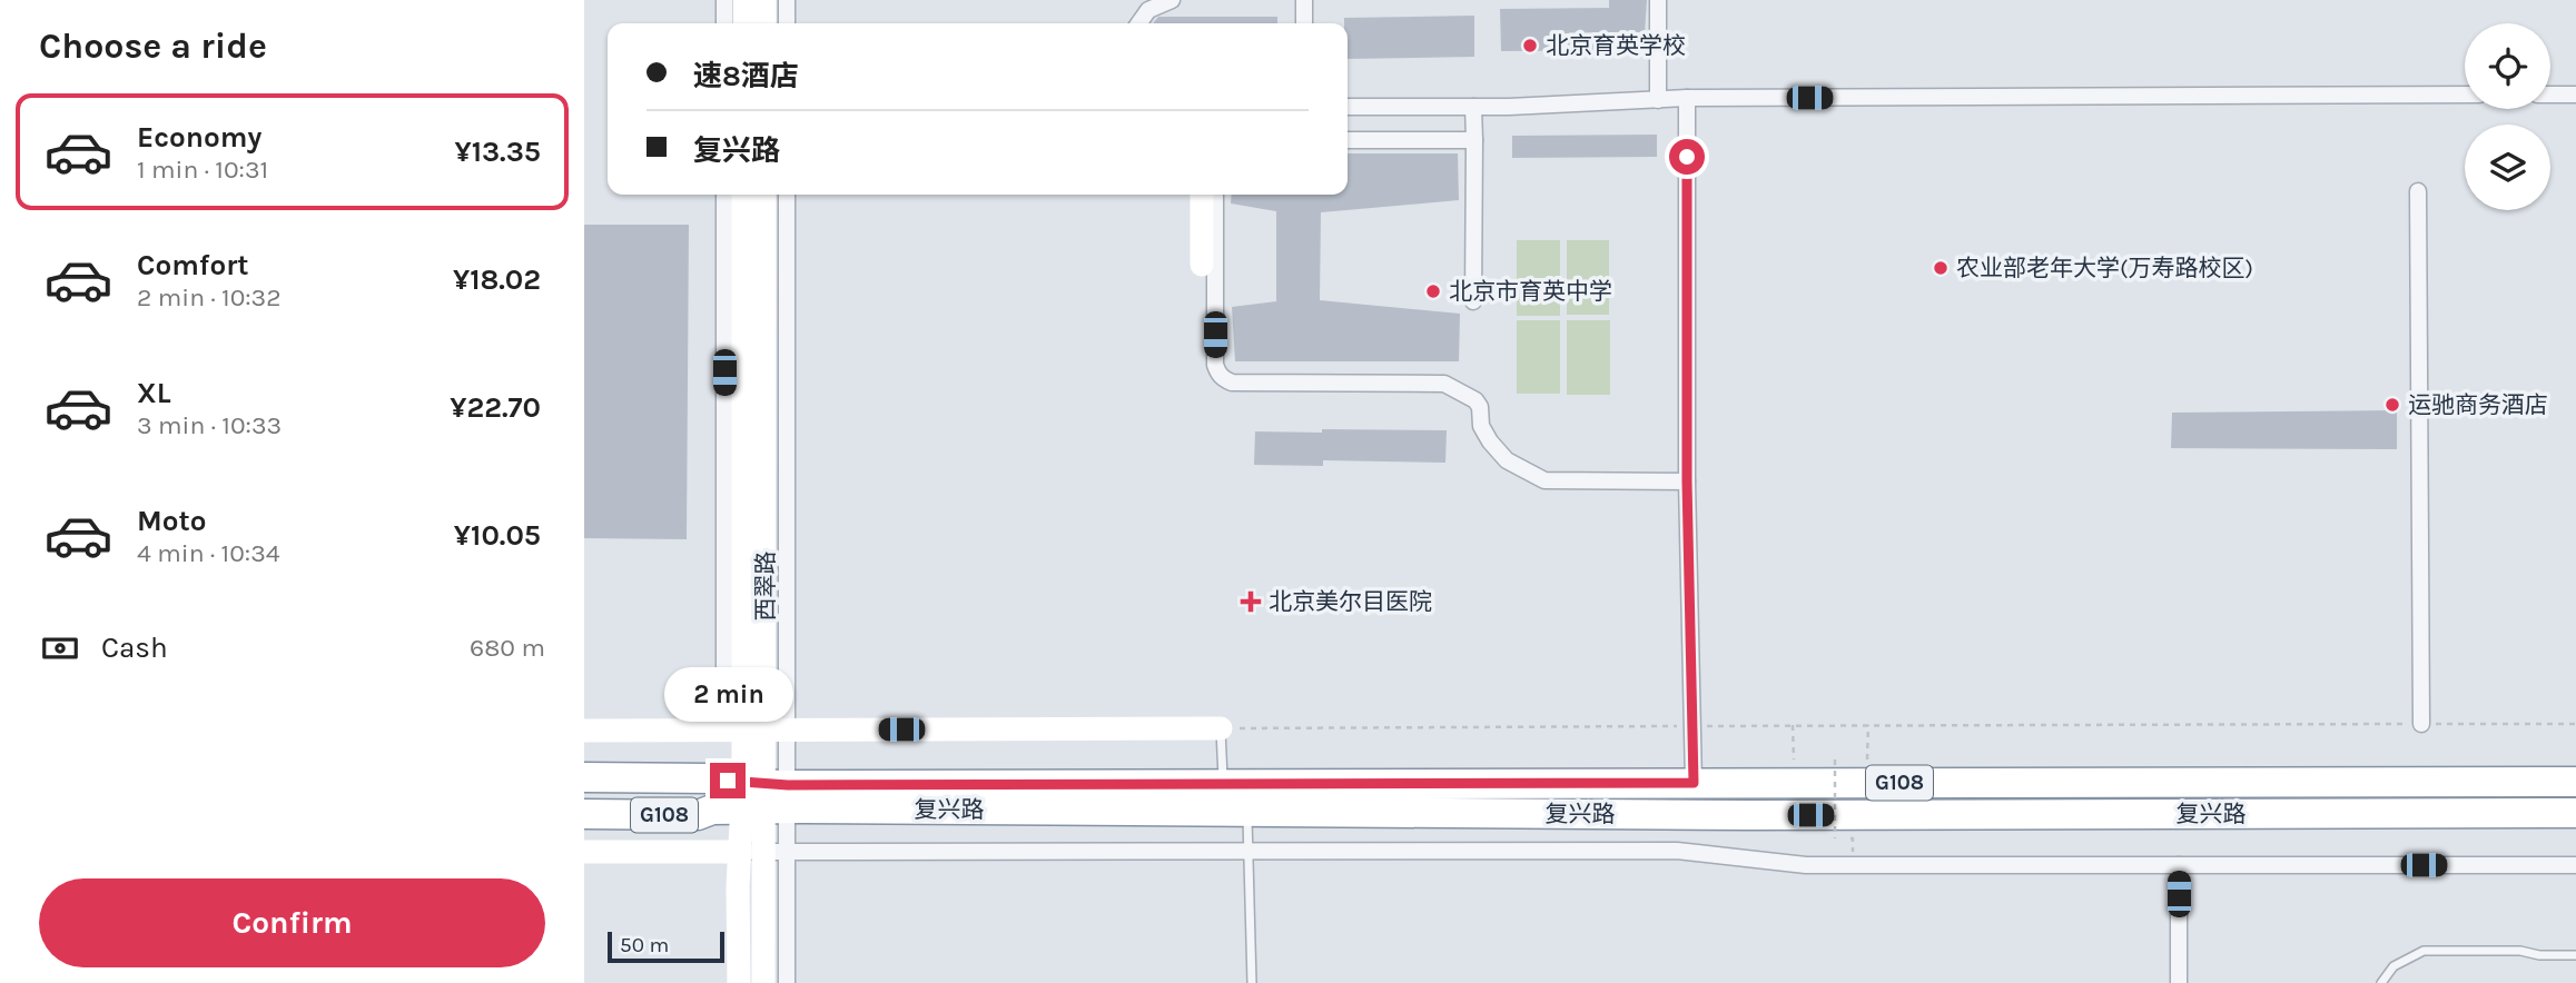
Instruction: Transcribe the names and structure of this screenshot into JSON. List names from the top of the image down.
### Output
{
  "streets": {
    "highway": ["G108", "复兴路"],
    "main road": ["西翠路"]
  },
  "crossings": [
    ["西翠路", "复兴路"]
  ],
  "places": {
    "other": [
      "北京育英学校",
      "农业部老年大学(万寿路校区)",
      "北京市育英中学",
      "运驰商务酒店"
    ],
    "health": ["北京美尔目医院"]
  },
  "scale_bar": "50 m",
  "page": {
    "heading": "Choose a ride",
    "banner": ["速8酒店", "复兴路"],
    "list": [
      {
        "name": "Economy",
        "note": "1 min · 10:31",
        "value": "¥13.35"
      },
      {
        "name": "Comfort",
        "note": "2 min · 10:32",
        "value": "¥18.02"
      },
      {
        "name": "XL",
        "note": "3 min · 10:33",
        "value": "¥22.70"
      },
      {
        "name": "Moto",
        "note": "4 min · 10:34",
        "value": "¥10.05"
      }
    ],
    "pay": ["Cash", "680 m"],
    "bubble": "2 min",
    "buttons": "Confirm",
    "scale": "50 m"
  }
}
